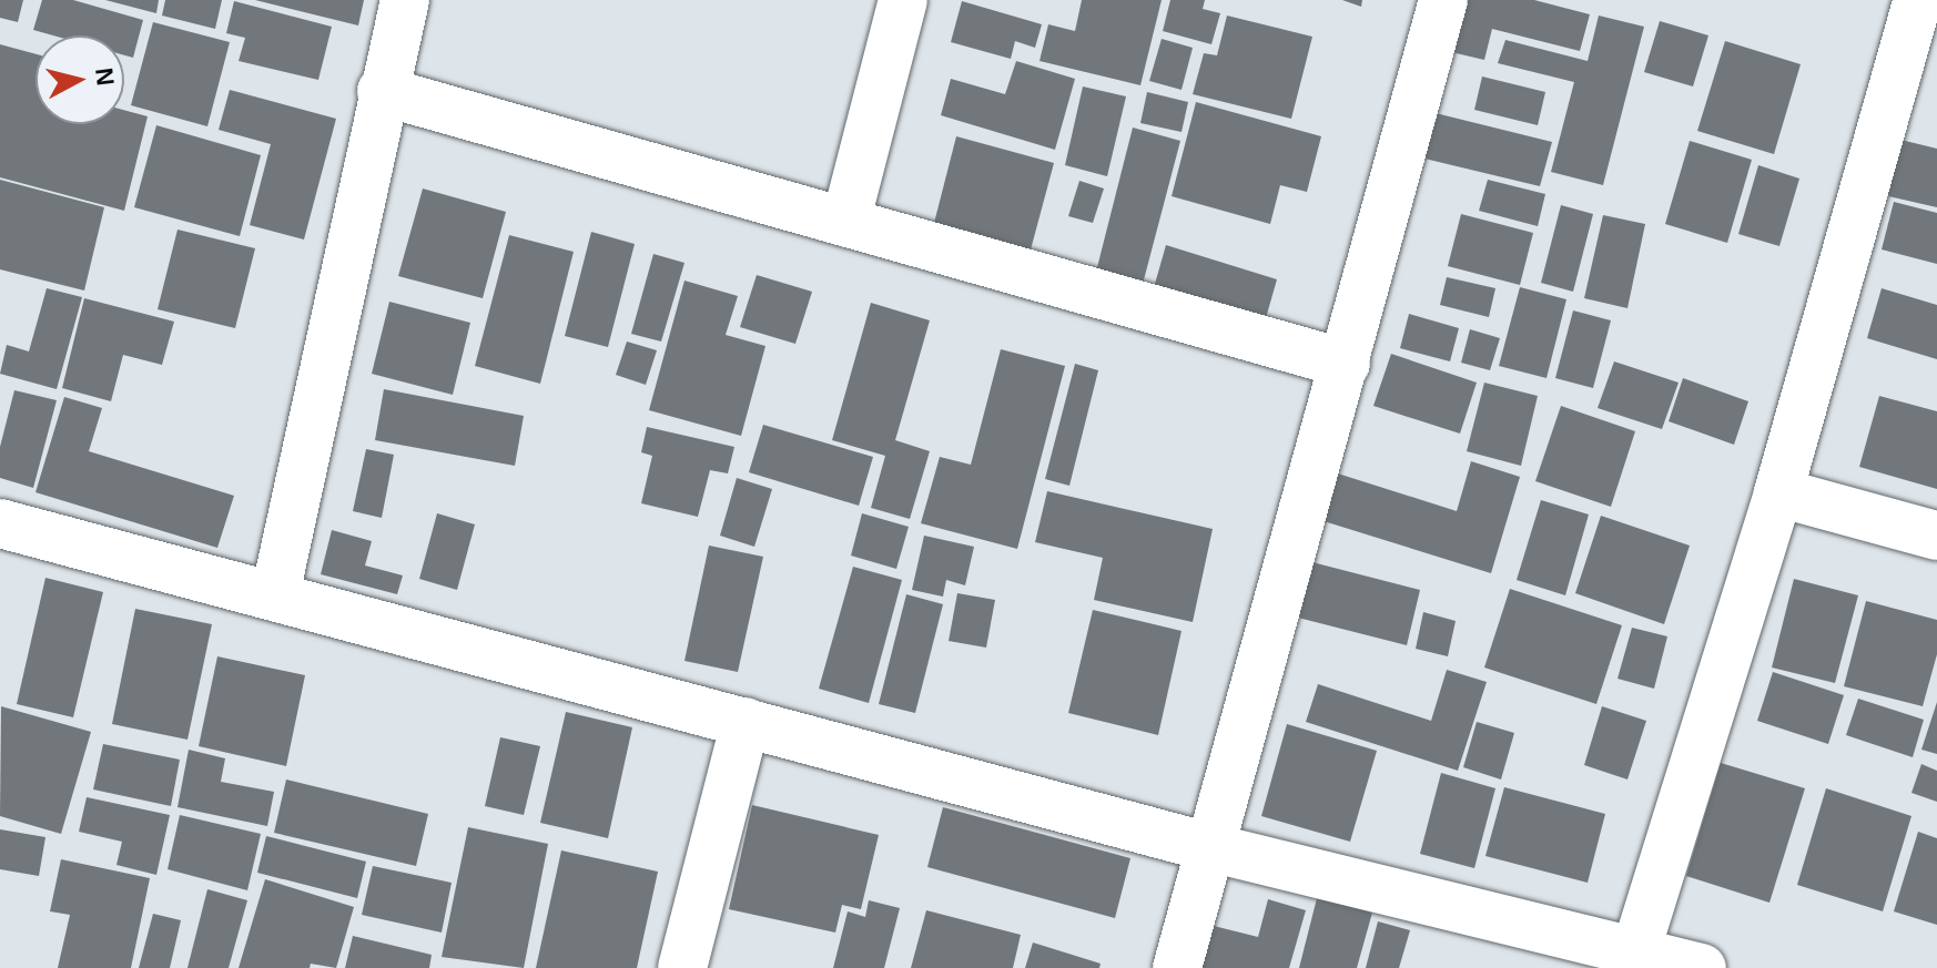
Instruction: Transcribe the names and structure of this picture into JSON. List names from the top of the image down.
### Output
{
  "north": "right"
}
